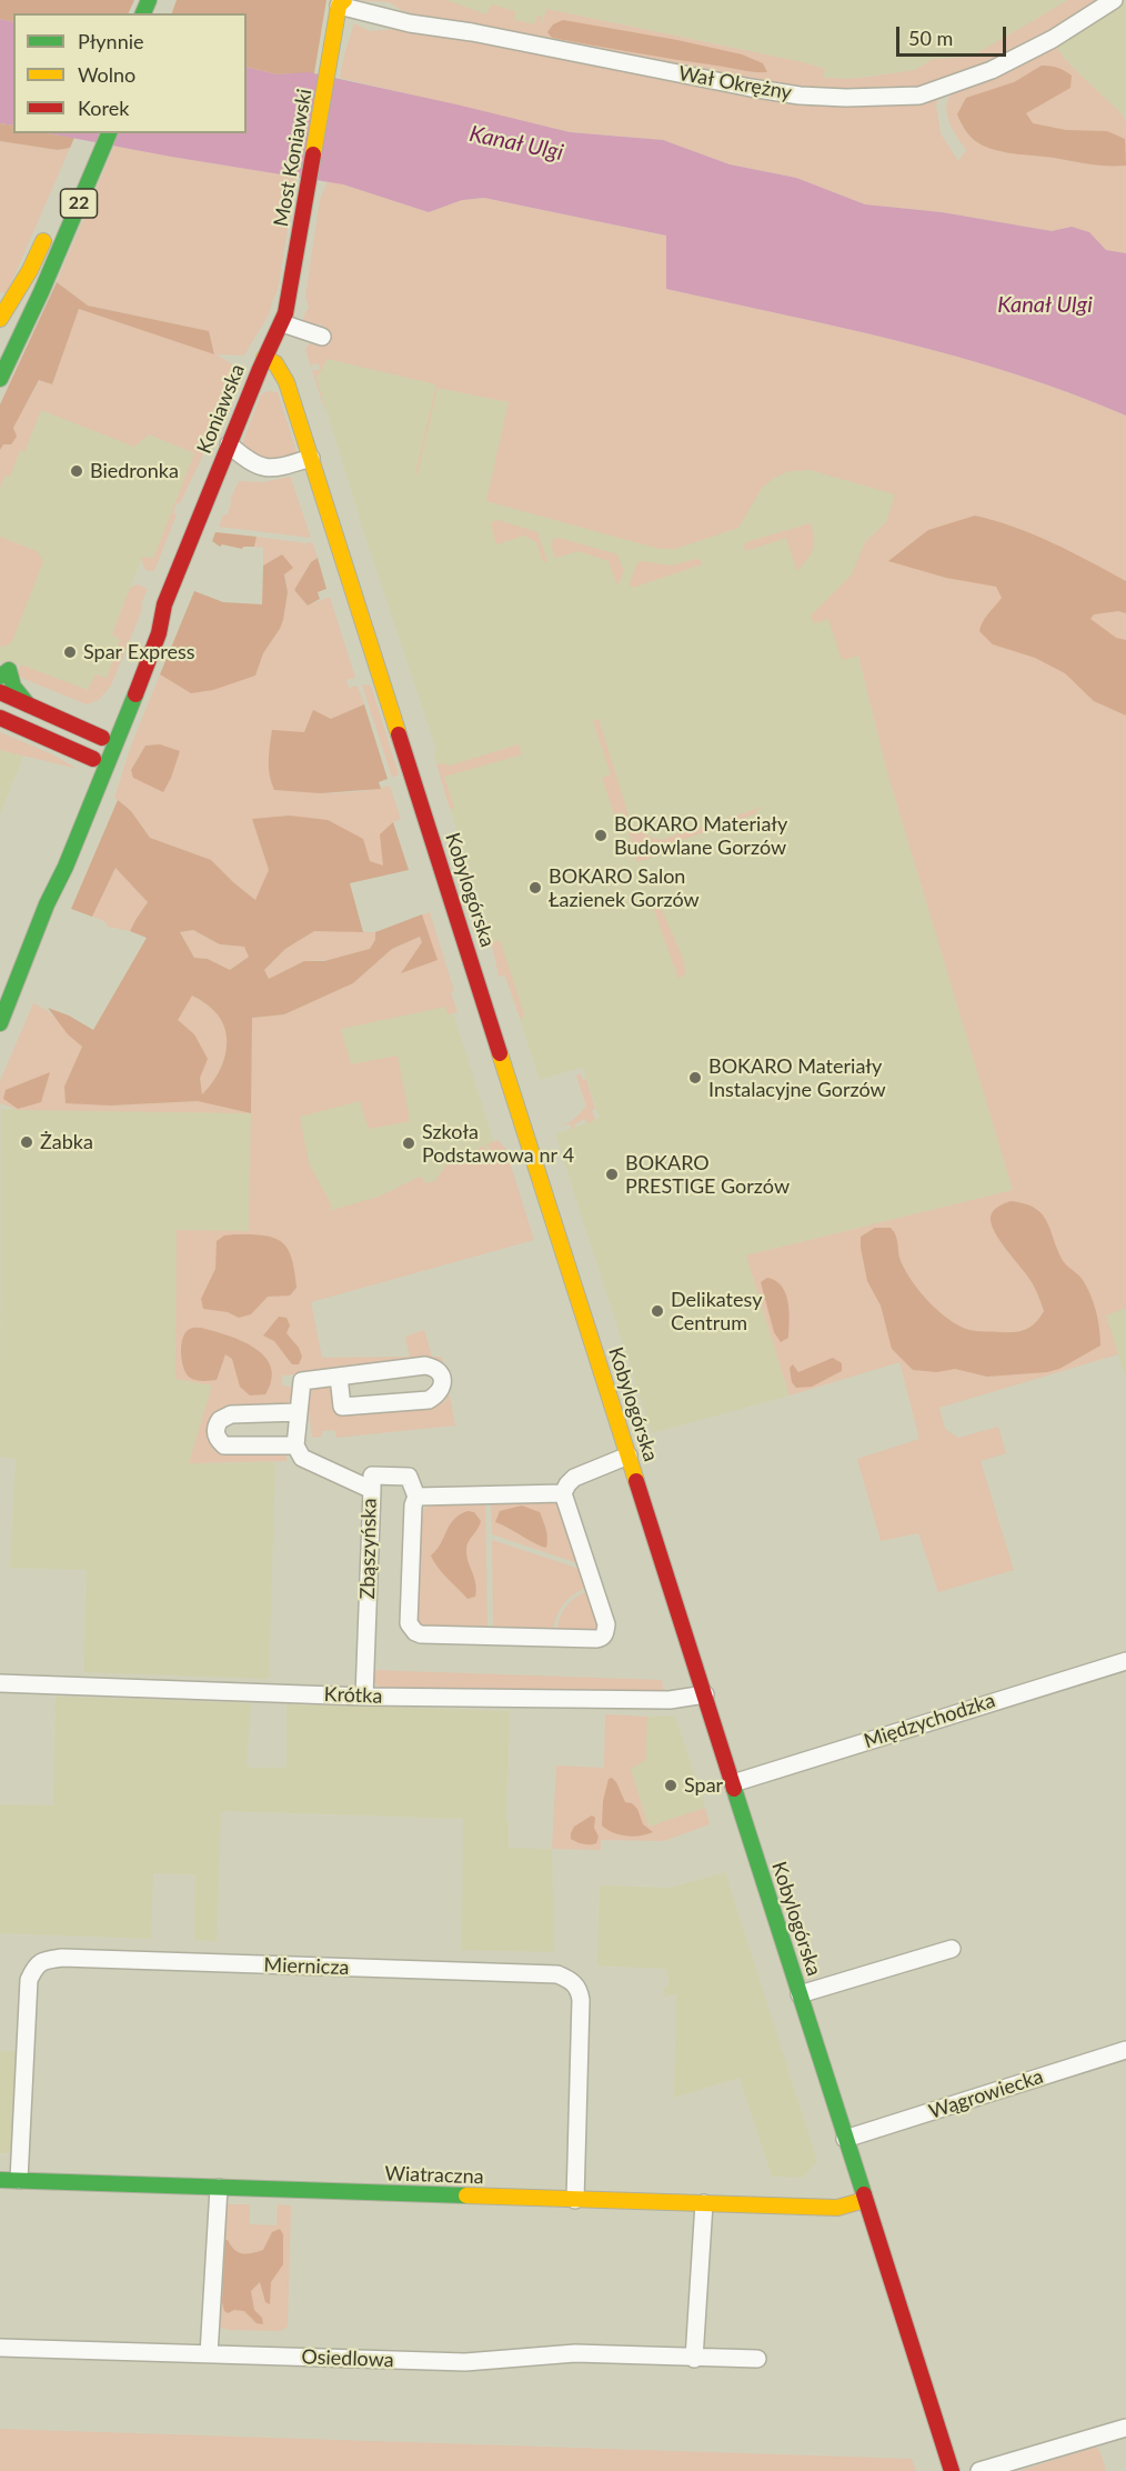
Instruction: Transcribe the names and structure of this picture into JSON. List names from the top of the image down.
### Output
{
  "streets": {
    "street": [
      "Wał Okrężny",
      "Most Koniawski",
      "22",
      "Koniawska",
      "Kobylogórska",
      "Zbąszyńska",
      "Krótka",
      "Międzychodzka",
      "Miernicza",
      "Wągrowiecka",
      "Wiatraczna",
      "Osiedlowa"
    ]
  },
  "crossings": [
    ["Wał Okrężny", "Most Koniawski"],
    ["Most Koniawski", "Koniawska"],
    ["Koniawska", "Kobylogórska"],
    ["Kobylogórska", "Krótka"],
    ["Kobylogórska", "Międzychodzka"],
    ["Kobylogórska", "Wągrowiecka"],
    ["Kobylogórska", "Wiatraczna"],
    ["Zbąszyńska", "Krótka"],
    ["Miernicza", "Wiatraczna"]
  ],
  "water": ["Kanał Ulgi"],
  "places": [
    "Biedronka",
    "Spar Express",
    "BOKARO Materiały Budowlane Gorzów",
    "BOKARO Salon Łazienek Gorzów",
    "BOKARO Materiały Instalacyjne Gorzów",
    "Żabka",
    "Szkoła Podstawowa nr 4",
    "BOKARO PRESTIGE Gorzów",
    "Delikatesy Centrum",
    "Spar"
  ],
  "legend": ["Płynnie", "Wolno", "Korek"],
  "scale_bar": "50 m"
}
